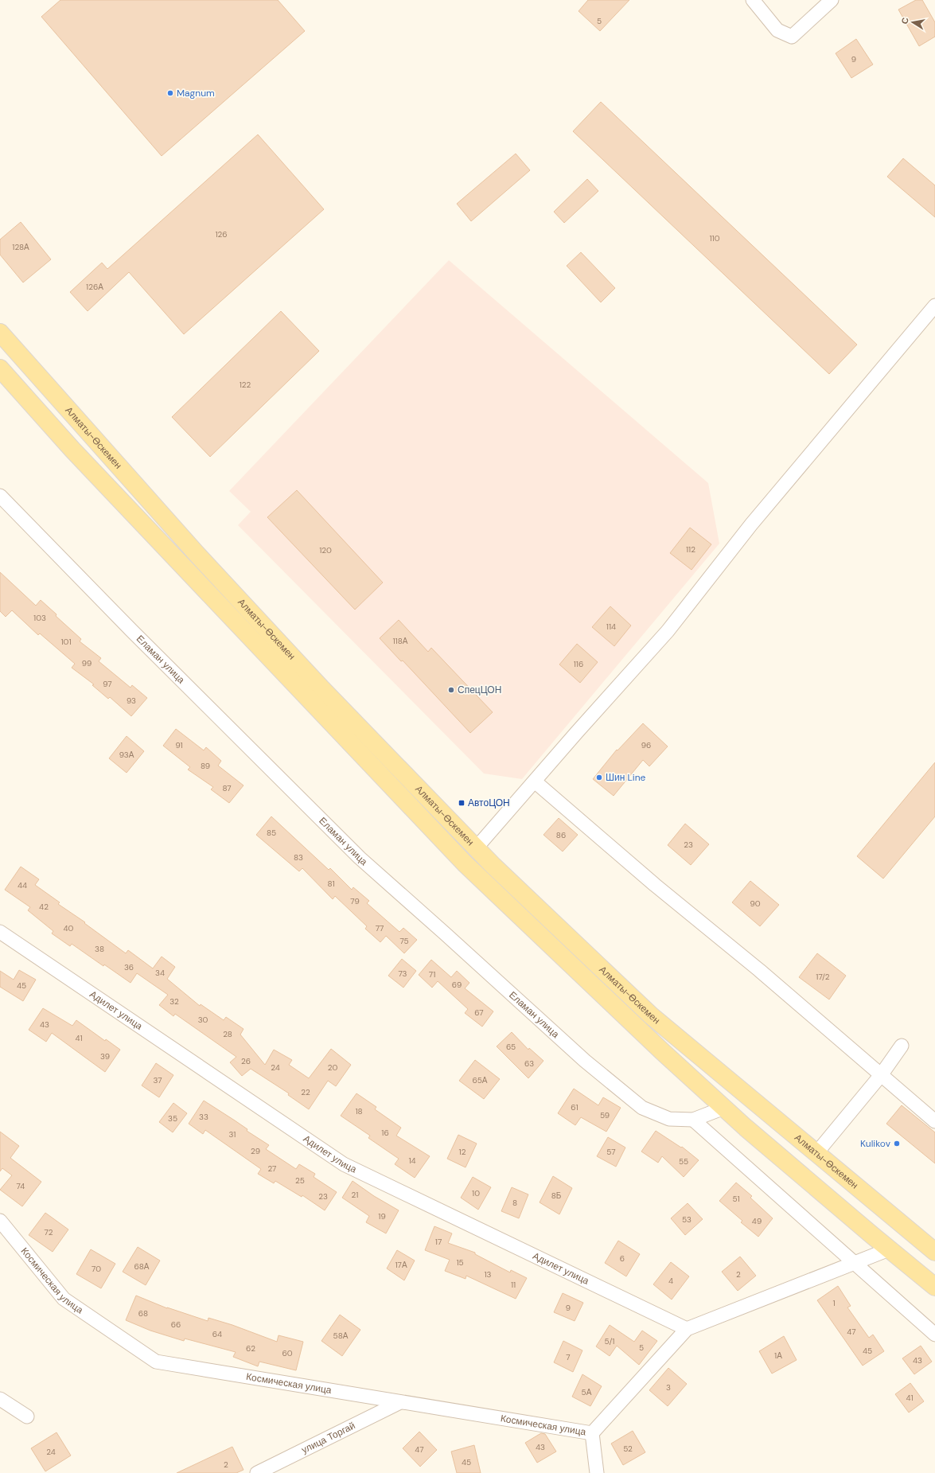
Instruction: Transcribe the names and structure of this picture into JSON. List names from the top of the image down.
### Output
{
  "streets": {
    "main road": ["Алматы-Өскемен"],
    "street": [
      "Еламан улица",
      "Адилет улица",
      "Космическая улица",
      "улица Торгай"
    ]
  },
  "crossings": [
    ["Алматы-Өскемен", "Еламан улица"],
    ["Космическая улица", "улица Торгай"]
  ],
  "places": {
    "other": [
      "Magnum",
      "СпецЦОН",
      "Шин Line",
      "Kulikov"
    ],
    "transit": ["АвтоЦОН"]
  },
  "house_numbers": [
    "5",
    "9",
    "126",
    "110",
    "128А",
    "126А",
    "122",
    "112",
    "120",
    "103",
    "114",
    "118А",
    "101",
    "99",
    "116",
    "97",
    "93",
    "91",
    "96",
    "93А",
    "89",
    "87",
    "85",
    "86",
    "23",
    "83",
    "81",
    "44",
    "79",
    "90",
    "42",
    "40",
    "77",
    "75",
    "38",
    "36",
    "34",
    "73",
    "71",
    "17/2",
    "69",
    "45",
    "32",
    "67",
    "30",
    "43",
    "28",
    "41",
    "65",
    "39",
    "26",
    "63",
    "24",
    "20",
    "37",
    "65А",
    "22",
    "61",
    "18",
    "59",
    "33",
    "35",
    "16",
    "31",
    "29",
    "12",
    "57",
    "14",
    "55",
    "27",
    "25",
    "74",
    "10",
    "21",
    "8Б",
    "23",
    "51",
    "8",
    "19",
    "53",
    "49",
    "72",
    "17",
    "6",
    "15",
    "17А",
    "68А",
    "70",
    "13",
    "2",
    "4",
    "11",
    "1",
    "9",
    "68",
    "66",
    "47",
    "64",
    "58А",
    "5/1",
    "5",
    "62",
    "45",
    "60",
    "1А",
    "7",
    "43",
    "3",
    "5А",
    "41",
    "43",
    "52",
    "47",
    "24",
    "45",
    "2"
  ],
  "north": "left"
}
